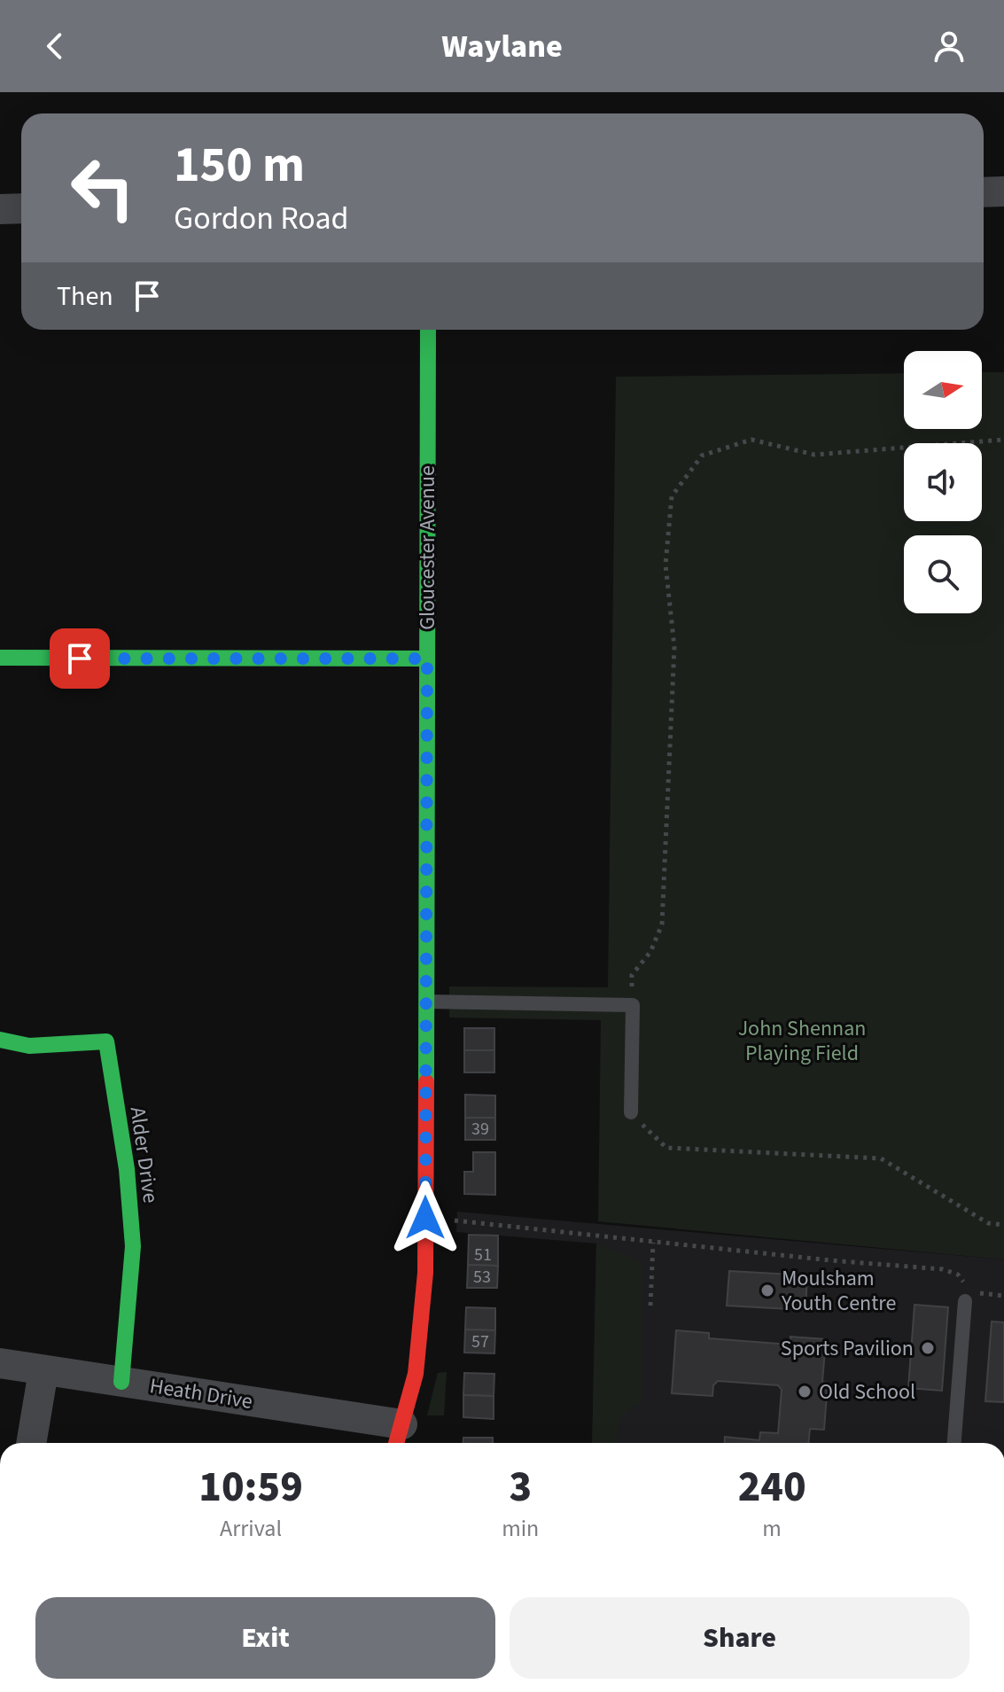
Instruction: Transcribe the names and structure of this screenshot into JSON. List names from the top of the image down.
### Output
{
  "streets": {
    "street": ["Gloucester Avenue", "Alder Drive", "Heath Drive"]
  },
  "crossings": [
    ["Gloucester Avenue", "Heath Drive"],
    ["Alder Drive", "Heath Drive"]
  ],
  "parks": ["John Shennan Playing Field"],
  "places": ["Moulsham Youth Centre", "Sports Pavilion", "Old School"],
  "house_numbers": [
    "39",
    "51",
    "53",
    "57"
  ],
  "north": "right",
  "page": {
    "header": "Waylane",
    "turn": ["150 m", "Gordon Road"],
    "then": "Then",
    "eta": [
      "10:59",
      "Arrival",
      "3",
      "min",
      "240",
      "m"
    ],
    "buttons": ["Exit", "Share"]
  }
}
